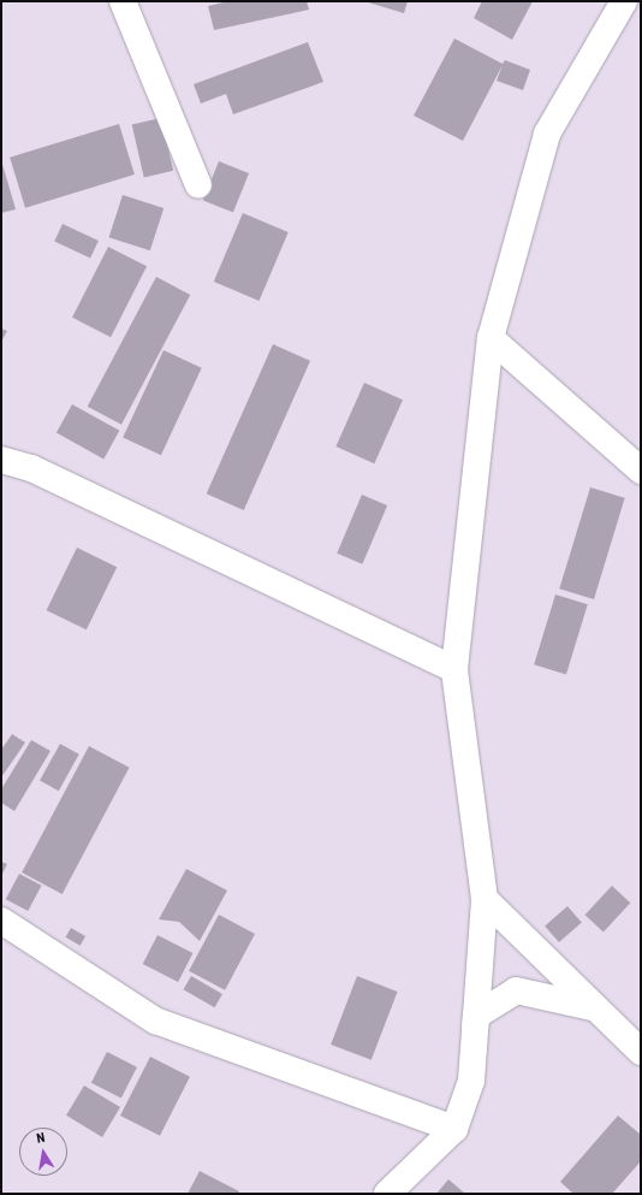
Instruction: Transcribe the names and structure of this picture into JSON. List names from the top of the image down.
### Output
{
  "north": "top"
}
